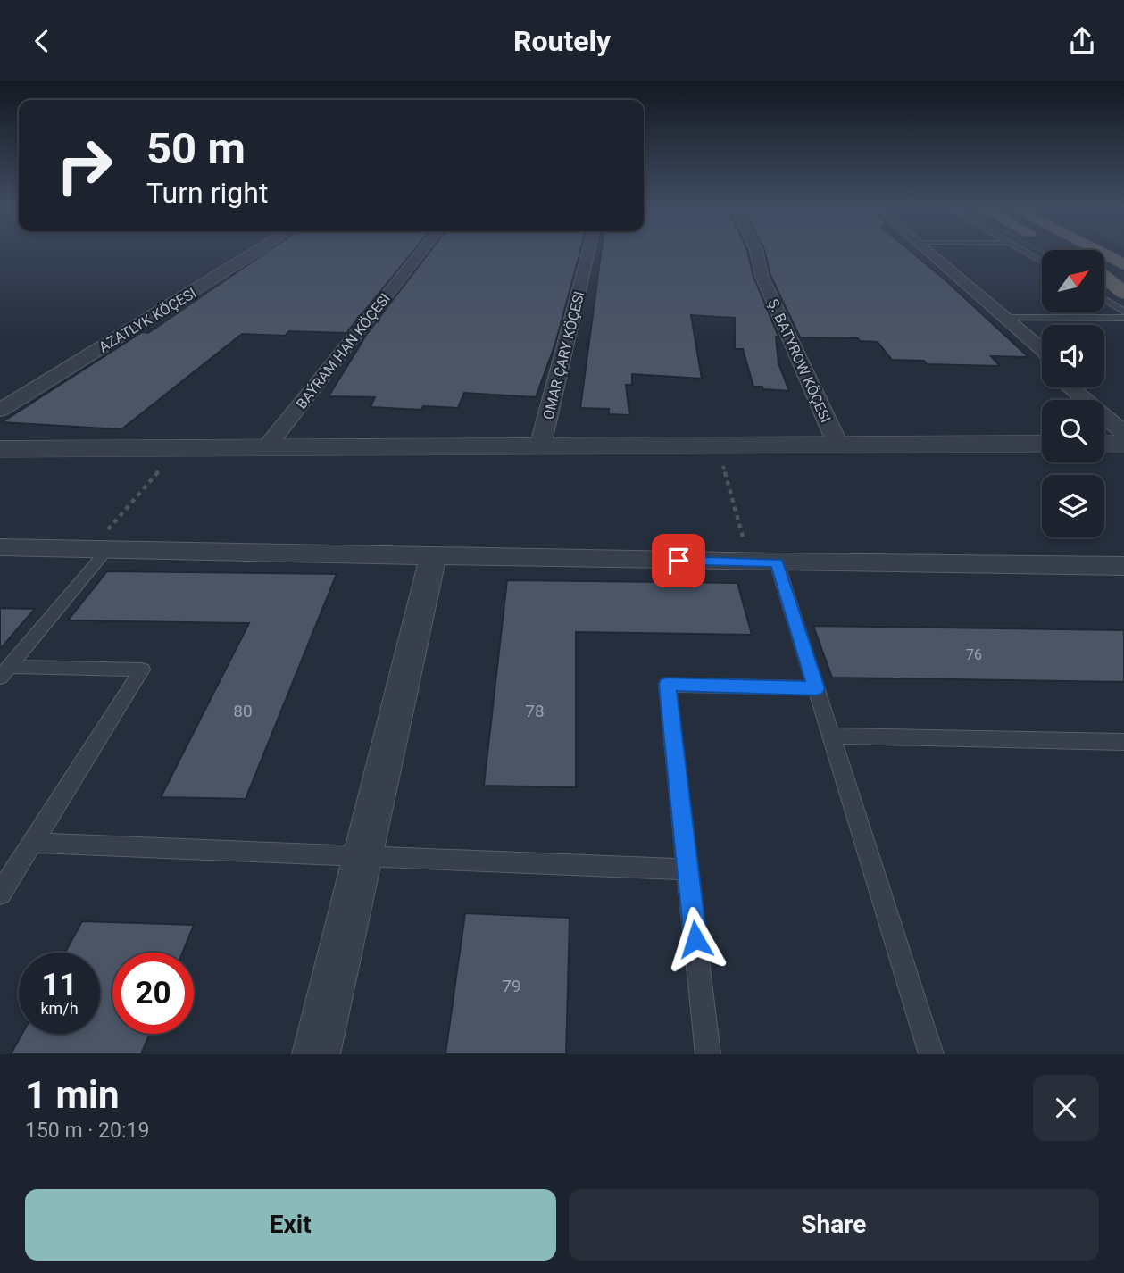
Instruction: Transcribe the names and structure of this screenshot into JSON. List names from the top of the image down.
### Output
{
  "streets": {
    "street": [
      "AZATLYK KÖÇESI",
      "BAÝRAM HAN KÖÇESI",
      "OMAR ÇARY KÖÇESI",
      "Ş. BATYROW KÖÇESI"
    ]
  },
  "house_numbers": [
    "76",
    "80",
    "78",
    "79"
  ],
  "north": "top right",
  "page": {
    "header": "Routely",
    "turn": ["50 m", "Turn right"],
    "speed": "11 km/h",
    "limit": "20",
    "heading": ["1 min", "150 m · 20:19"],
    "buttons": ["Exit", "Share"]
  }
}
